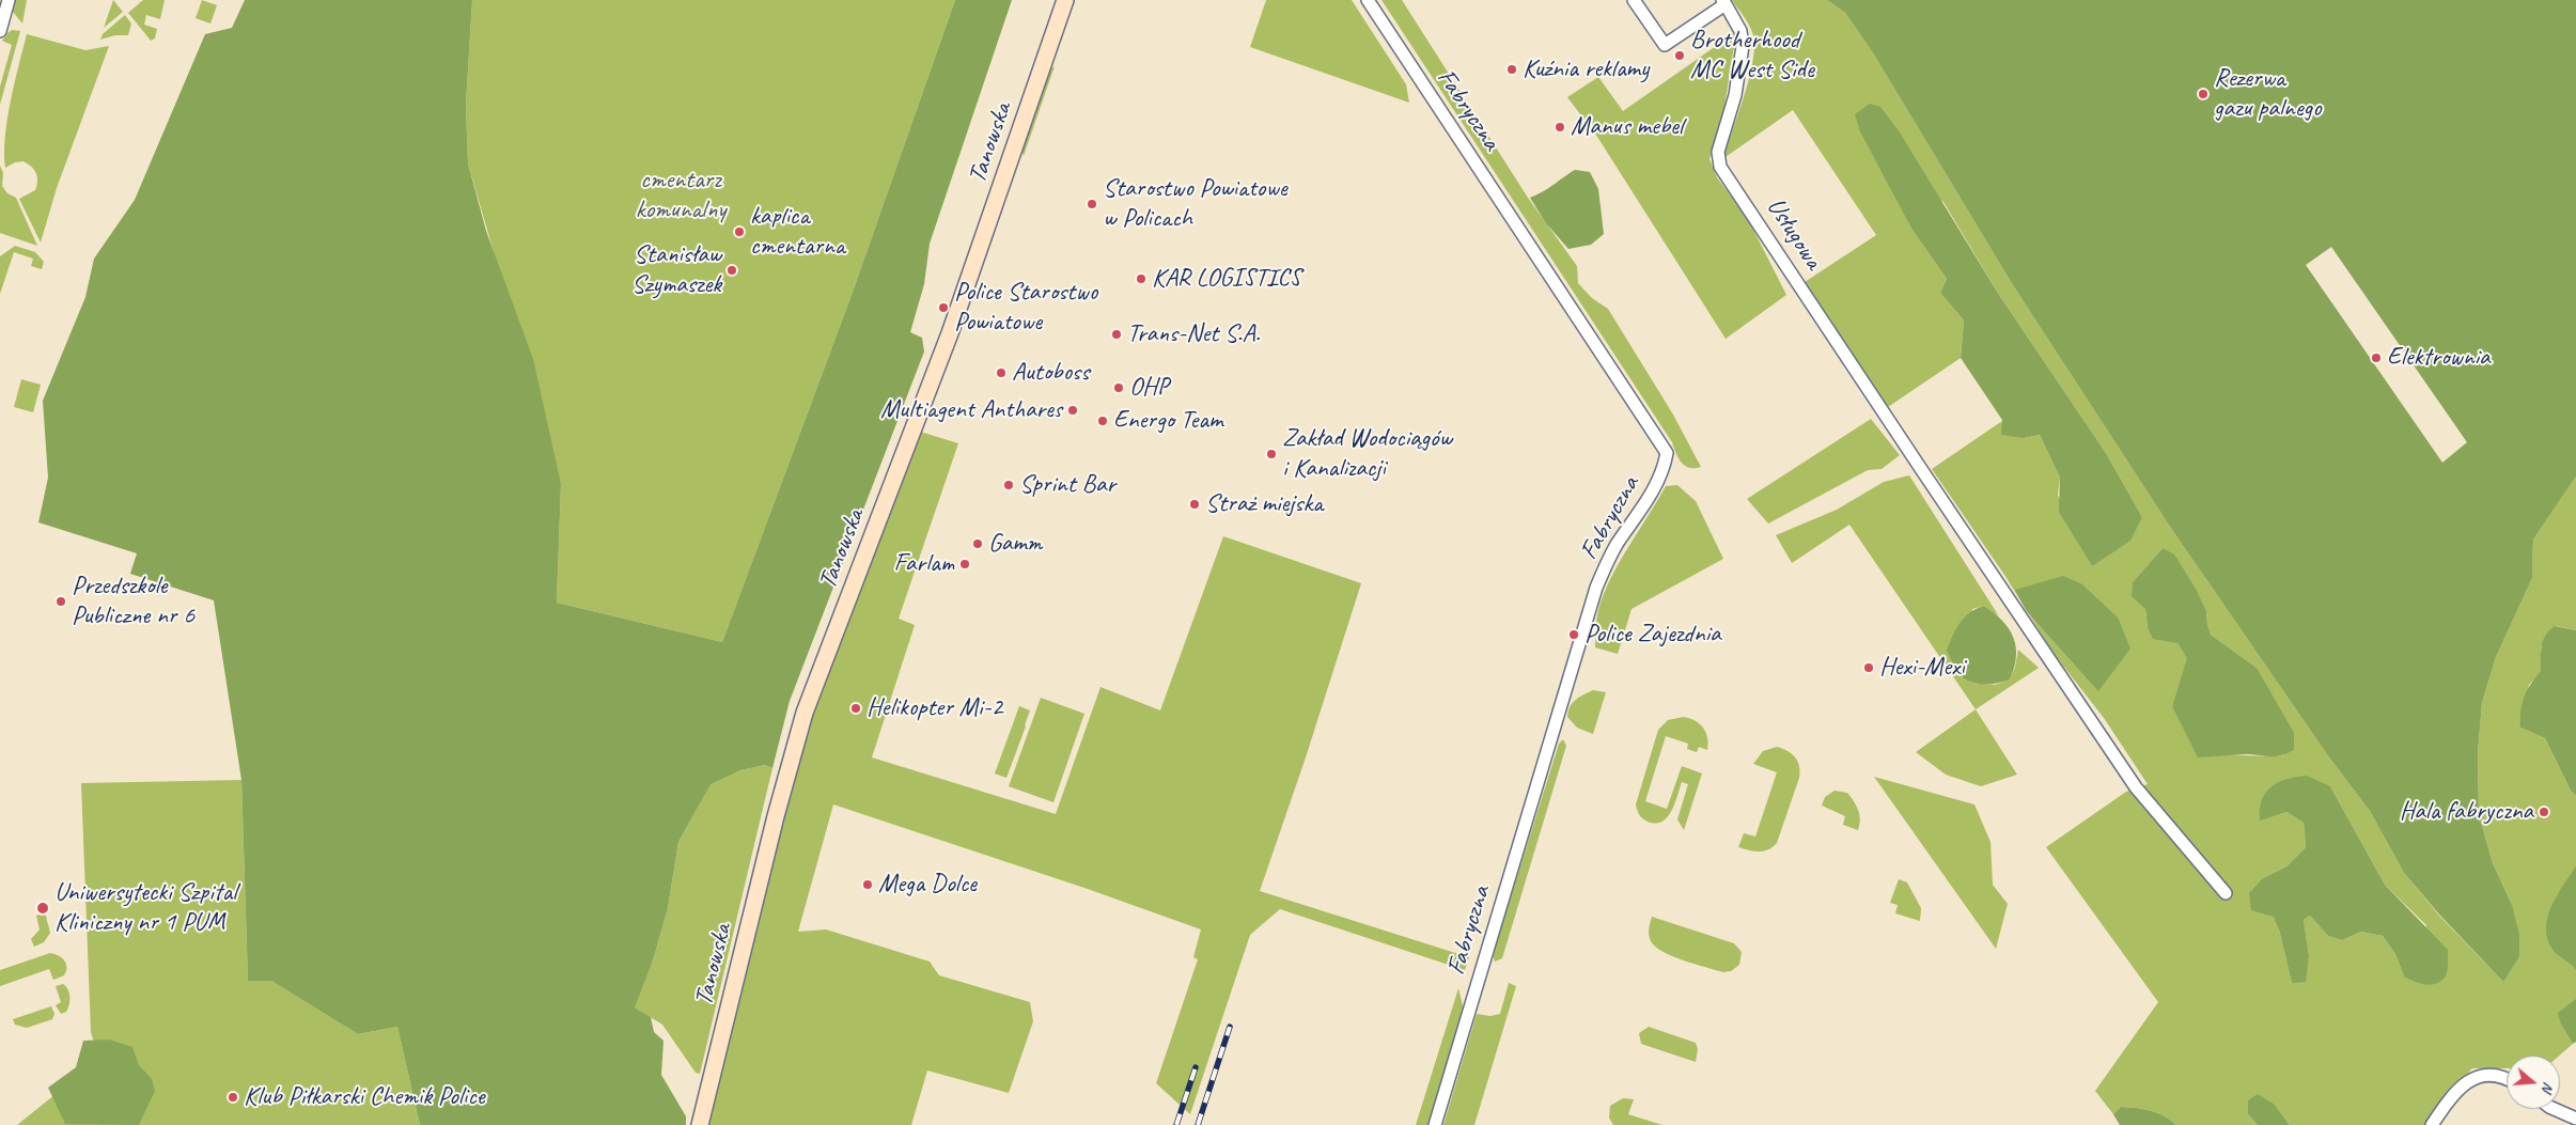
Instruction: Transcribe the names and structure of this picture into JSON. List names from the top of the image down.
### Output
{
  "streets": {
    "main road": ["Tanowska"],
    "street": ["Fabryczna", "Usługowa"]
  },
  "parks": ["cmentarz komunalny"],
  "places": [
    "Brotherhood MC West Side",
    "Kuźnia reklamy",
    "Rezerwa gazu palnego",
    "Manus mebel",
    "Starostwo Powiatowe w Policach",
    "kaplica cmentarna",
    "Stanisław Szymaszek",
    "KAR LOGISTICS",
    "Police Starostwo Powiatowe",
    "Trans-Net S.A.",
    "Elektrownia",
    "Autoboss",
    "OHP",
    "Multiagent Anthares",
    "Energo Team",
    "Zakład Wodociągów i Kanalizacji",
    "Sprint Bar",
    "Straż miejska",
    "Gamm",
    "Farlam",
    "Przedszkole Publiczne nr 6",
    "Police Zajezdnia",
    "Hexi-Mexi",
    "Helikopter Mi-2",
    "Hala fabryczna",
    "Mega Dolce",
    "Uniwersytecki Szpital Kliniczny nr 1 PUM",
    "Klub Piłkarski Chemik Police"
  ],
  "north": "right"
}
